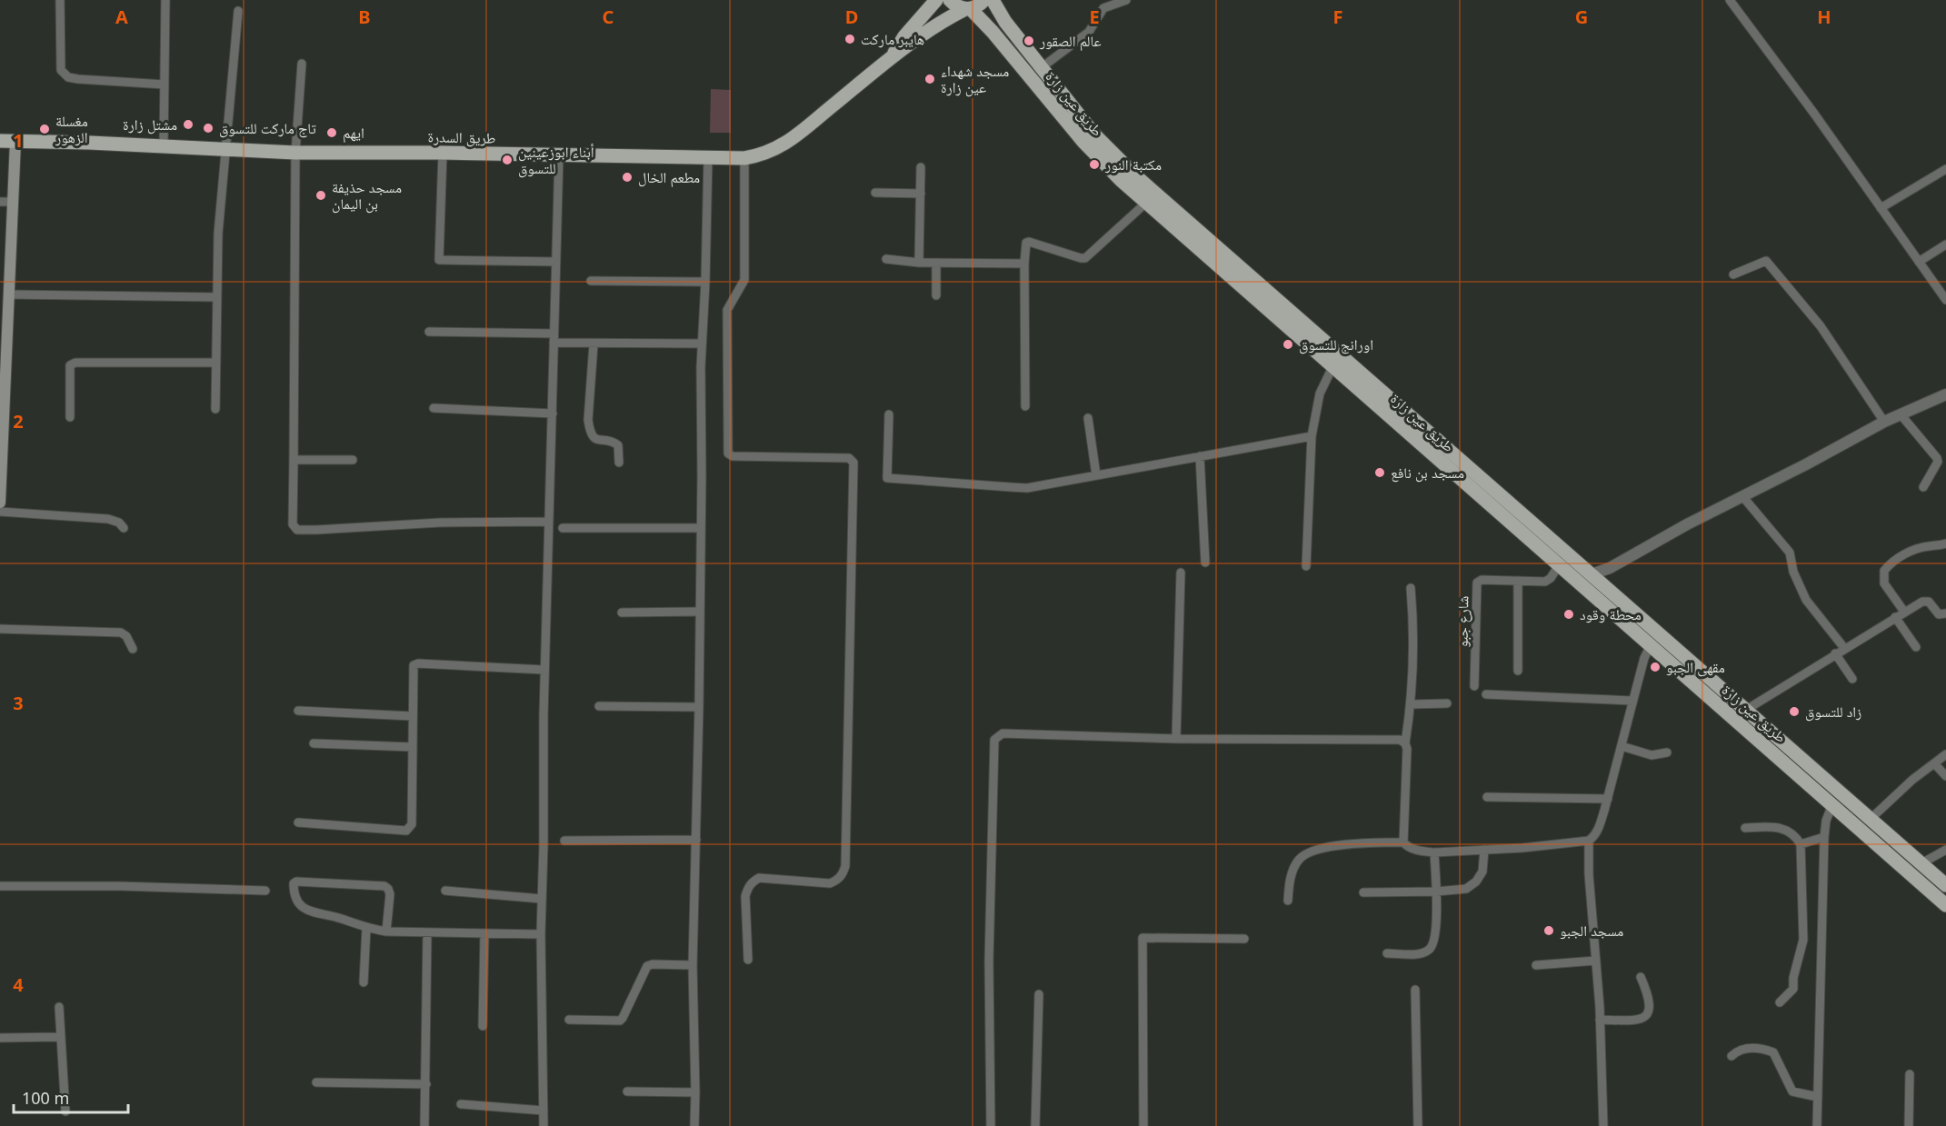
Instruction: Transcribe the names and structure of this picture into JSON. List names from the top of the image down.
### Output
{
  "streets": {
    "main road": ["طريق عين زارة", "طريق السدرة"],
    "street": ["شارع جبو"]
  },
  "crossings": [
    ["طريق عين زارة", "شارع جبو"]
  ],
  "places": [
    "هايبر ماركت",
    "عالم الصقور",
    "مسجد شهداء عين زارة",
    "مشتل زارة",
    "تاج ماركت للتسوق",
    "مغسلة الزهور",
    "ايهم",
    "أبناء ابوزعينين للتسوق",
    "مكتبة النور",
    "مطعم الخال",
    "مسجد حذيفة بن اليمان",
    "اورانج للتسوق",
    "مسجد بن نافع",
    "محطة وقود",
    "مقهى الجبو",
    "زاد للتسوق",
    "مسجد الجبو"
  ],
  "scale_bar": "100 m",
  "grid": {
    "columns": [
      "A",
      "B",
      "C",
      "D",
      "E",
      "F",
      "G",
      "H"
    ],
    "rows": [
      "1",
      "2",
      "3",
      "4"
    ]
  }
}
